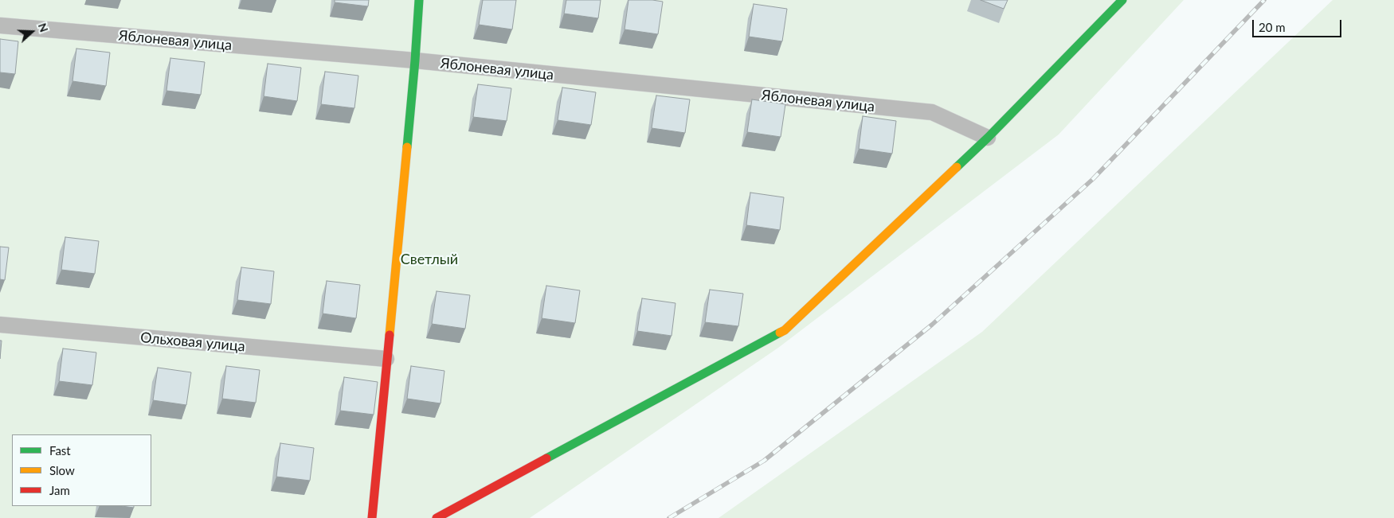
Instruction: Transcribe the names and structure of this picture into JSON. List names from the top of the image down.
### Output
{
  "streets": {
    "lane": ["Яблоневая улица", "Ольховая улица"]
  },
  "parks": ["Светлый"],
  "legend": ["Fast", "Slow", "Jam"],
  "scale_bar": "20 m",
  "north": "right"
}
